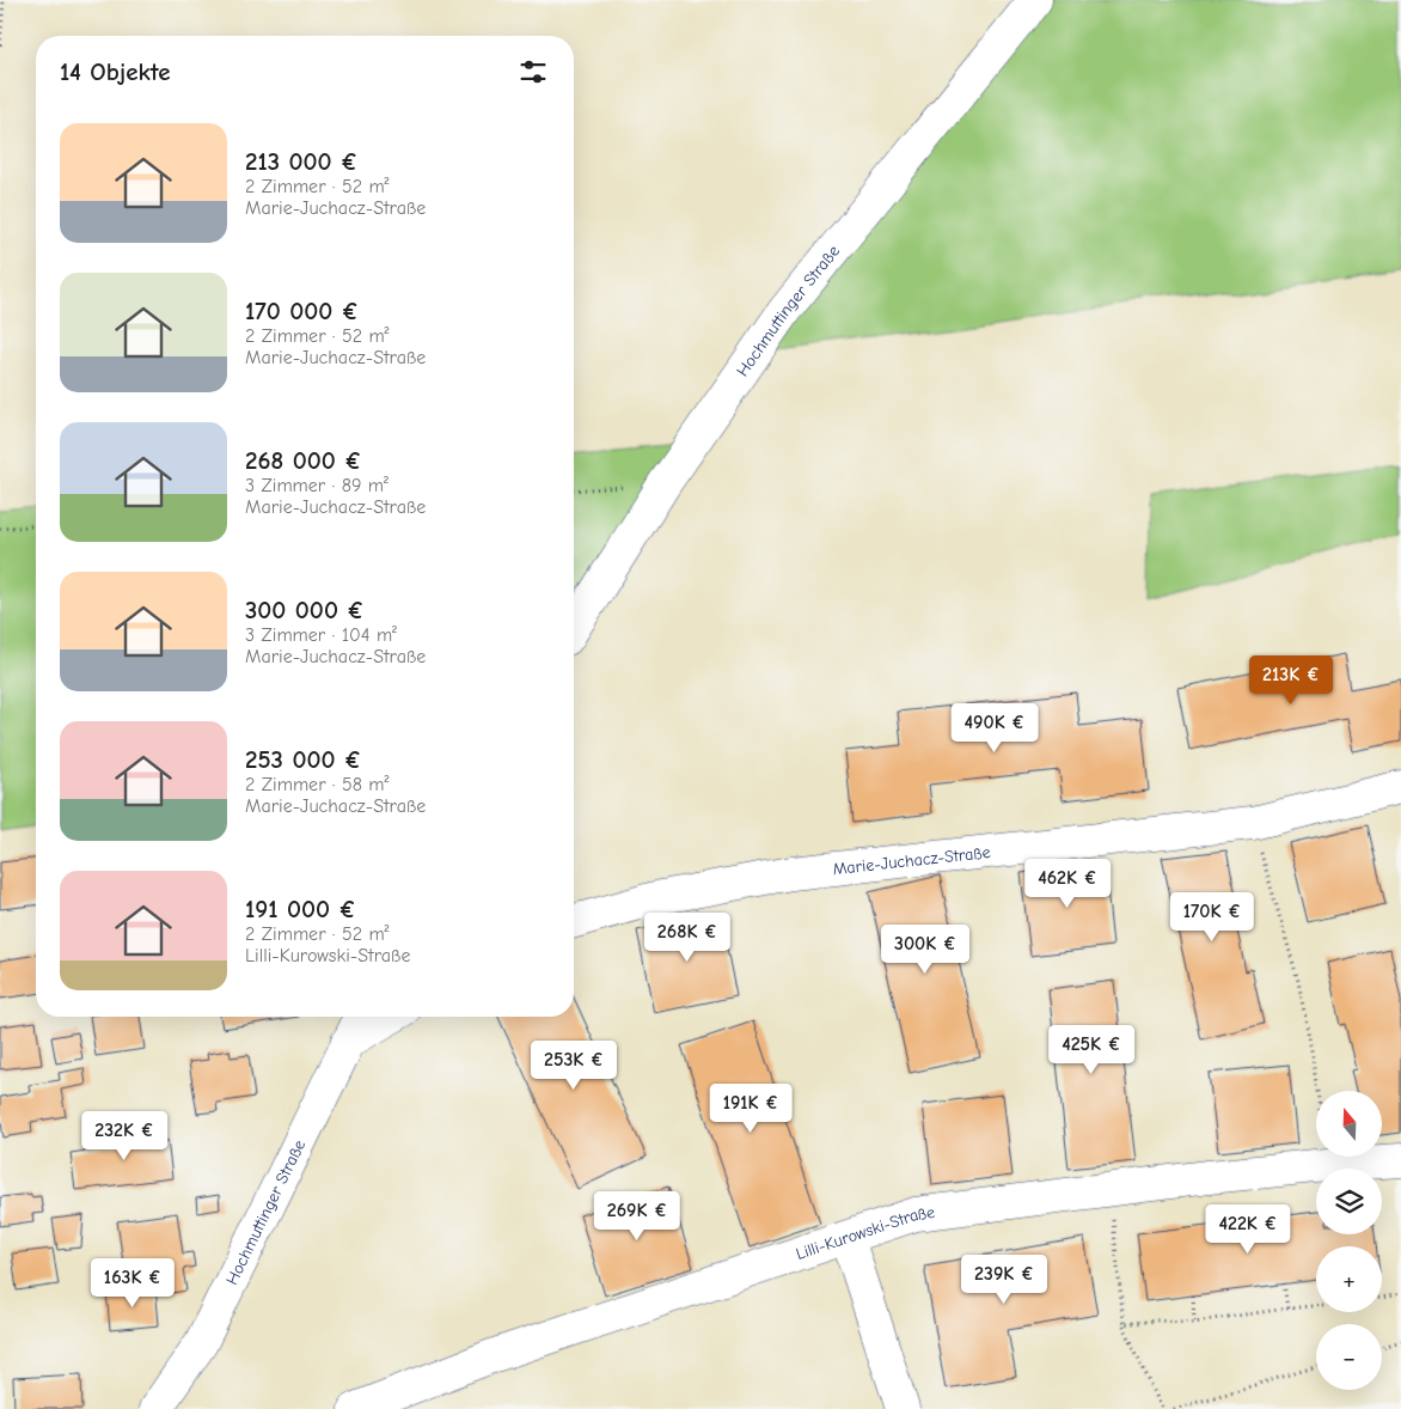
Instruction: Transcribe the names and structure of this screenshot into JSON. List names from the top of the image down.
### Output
{
  "streets": {
    "street": ["Hochmuttinger Straße", "Marie-Juchacz-Straße", "Lilli-Kurowski-Straße"]
  },
  "north": "top",
  "page": {
    "heading": "14 Objekte",
    "list": [
      {
        "name": "213 000 €",
        "note": "2 Zimmer · 52 m² · Marie-Juchacz-Straße"
      },
      {
        "name": "170 000 €",
        "note": "2 Zimmer · 52 m² · Marie-Juchacz-Straße"
      },
      {
        "name": "268 000 €",
        "note": "3 Zimmer · 89 m² · Marie-Juchacz-Straße"
      },
      {
        "name": "300 000 €",
        "note": "3 Zimmer · 104 m² · Marie-Juchacz-Straße"
      },
      {
        "name": "253 000 €",
        "note": "2 Zimmer · 58 m² · Marie-Juchacz-Straße"
      },
      {
        "name": "191 000 €",
        "note": "2 Zimmer · 52 m² · Lilli-Kurowski-Straße"
      }
    ],
    "price": [
      "213K €",
      "490K €",
      "462K €",
      "170K €",
      "268K €",
      "300K €",
      "425K €",
      "253K €",
      "191K €",
      "232K €",
      "269K €",
      "422K €",
      "239K €",
      "163K €"
    ],
    "map_buttons": ["+", "−"]
  }
}
